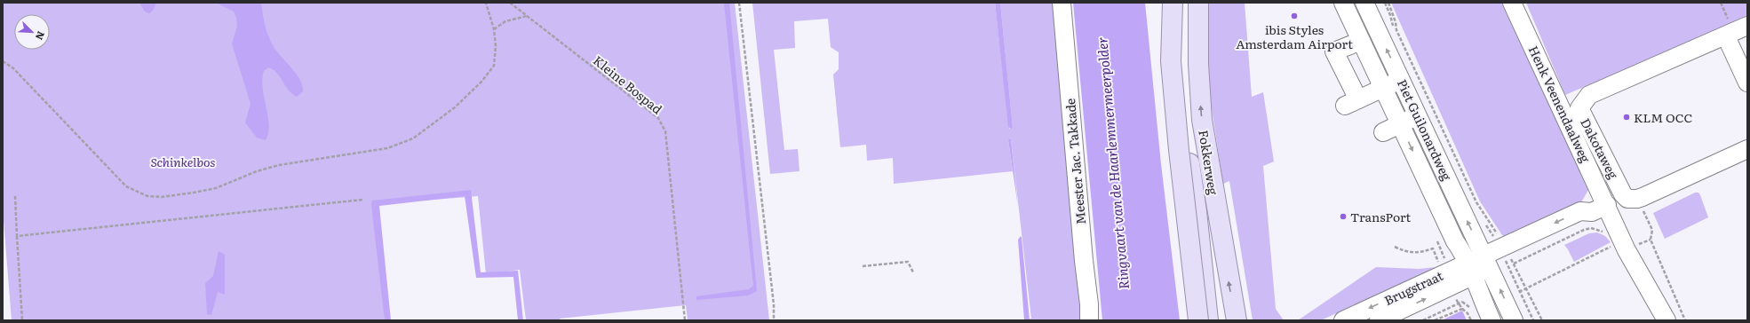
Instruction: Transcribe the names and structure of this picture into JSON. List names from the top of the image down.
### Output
{
  "streets": {
    "main road": ["Fokkerweg"],
    "street": [
      "Henk Veenendaalweg",
      "Piet Guilonardweg",
      "Dakotaweg",
      "Meester Jac. Takkade",
      "Brugstraat"
    ],
    "path": ["Kleine Bospad"]
  },
  "crossings": [
    ["Henk Veenendaalweg", "Brugstraat"],
    ["Piet Guilonardweg", "Brugstraat"]
  ],
  "water": ["Ringvaart van de Haarlemmermeerpolder"],
  "parks": ["Schinkelbos"],
  "places": ["ibis Styles Amsterdam Airport", "KLM OCC", "TransPort"],
  "north": "bottom right"
}
